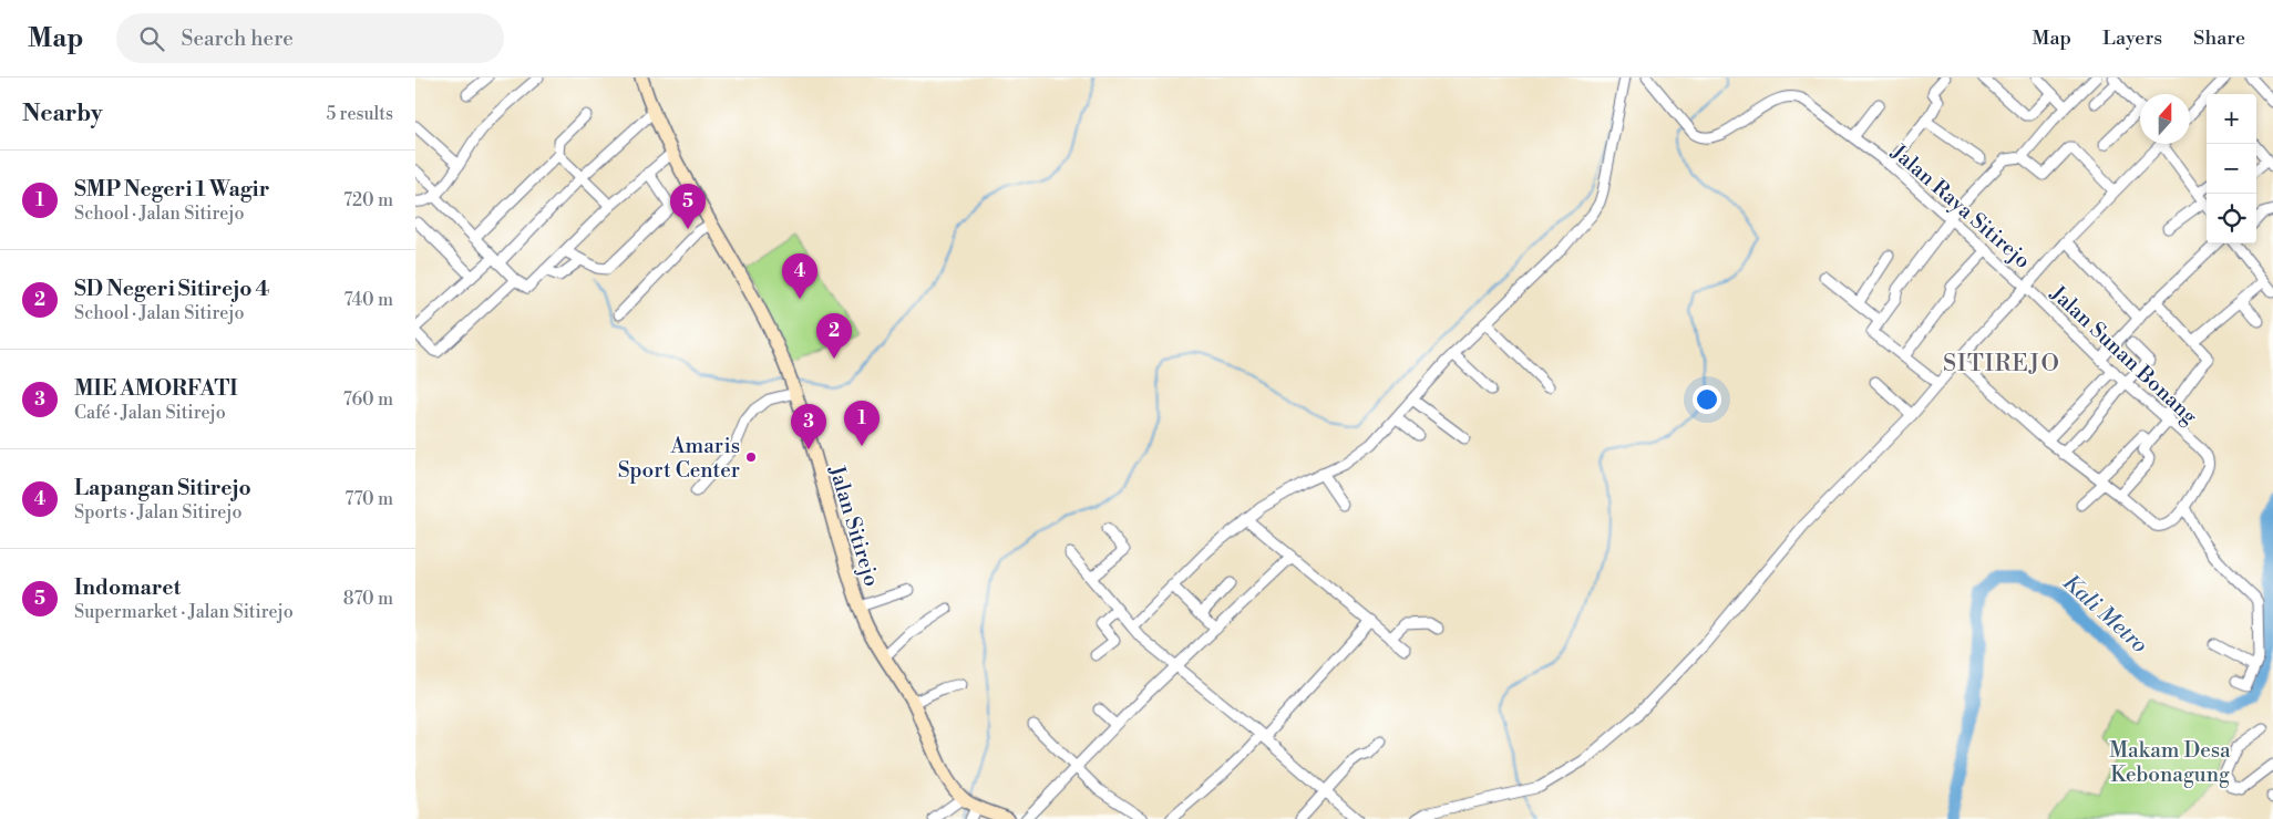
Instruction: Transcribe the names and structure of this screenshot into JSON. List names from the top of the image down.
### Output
{
  "streets": {
    "main road": ["Jalan Sitirejo"],
    "street": ["Jalan Raya Sitirejo", "Jalan Sunan Bonang"]
  },
  "crossings": [
    ["Jalan Raya Sitirejo", "Jalan Sunan Bonang"]
  ],
  "districts": ["SITIREJO"],
  "water": ["Kali Metro"],
  "parks": ["Makam Desa Kebonagung"],
  "places": ["Amaris Sport Center"],
  "north": "top",
  "page": {
    "header": "Map",
    "search": "Search here",
    "nav": ["Map", "Layers", "Share"],
    "heading": ["Nearby", "5 results"],
    "map_buttons": ["+", "−"],
    "list": [
      {
        "mark": "1",
        "name": "SMP Negeri 1 Wagir",
        "note": "School · Jalan Sitirejo",
        "value": "720 m"
      },
      {
        "mark": "2",
        "name": "SD Negeri Sitirejo 4",
        "note": "School · Jalan Sitirejo",
        "value": "740 m"
      },
      {
        "mark": "3",
        "name": "MIE AMORFATI",
        "note": "Café · Jalan Sitirejo",
        "value": "760 m"
      },
      {
        "mark": "4",
        "name": "Lapangan Sitirejo",
        "note": "Sports · Jalan Sitirejo",
        "value": "770 m"
      },
      {
        "mark": "5",
        "name": "Indomaret",
        "note": "Supermarket · Jalan Sitirejo",
        "value": "870 m"
      }
    ],
    "pins": [
      "5",
      "4",
      "2",
      "1",
      "3"
    ]
  }
}
